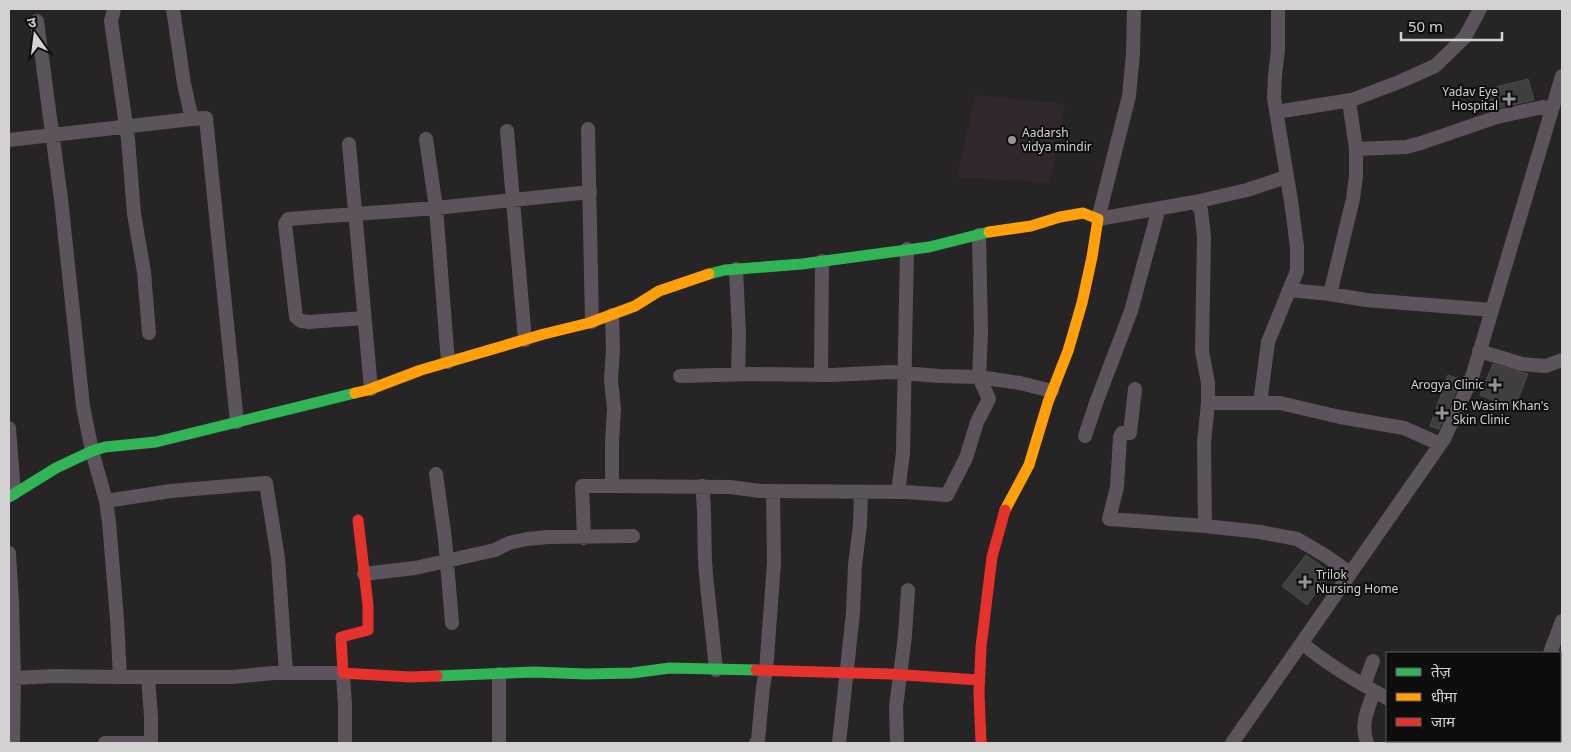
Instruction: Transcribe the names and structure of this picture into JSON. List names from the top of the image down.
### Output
{
  "places": {
    "health": [
      "Yadav Eye Hospital",
      "Arogya Clinic",
      "Dr. Wasim Khan's Skin Clinic",
      "Trilok Nursing Home"
    ],
    "other": ["Aadarsh vidya mindir"]
  },
  "legend": ["तेज़", "धीमा", "जाम"],
  "scale_bar": "50 m",
  "north": "top"
}
